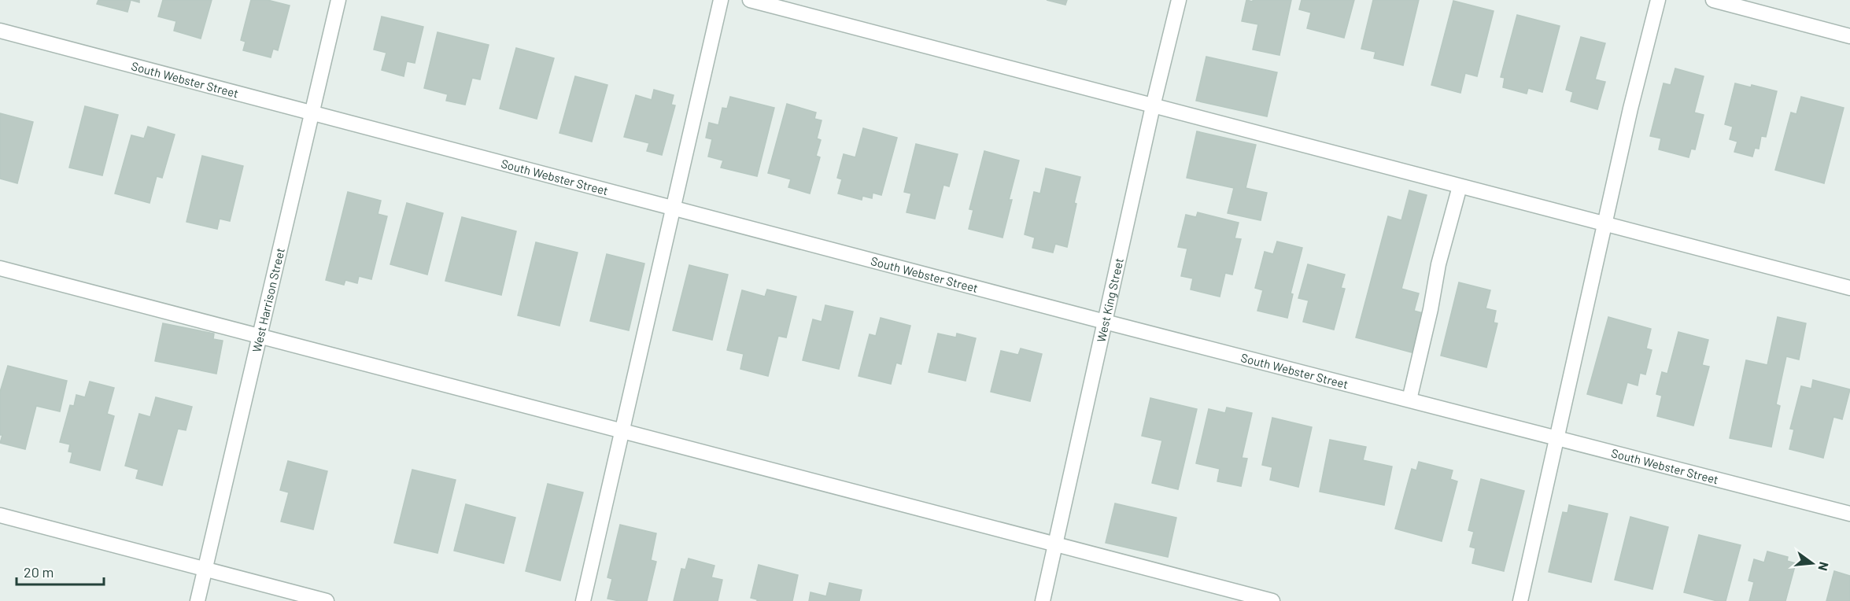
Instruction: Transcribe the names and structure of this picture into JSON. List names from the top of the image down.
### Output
{
  "streets": {
    "street": ["South Webster Street", "West Harrison Street", "West King Street"]
  },
  "crossings": [
    ["South Webster Street", "West Harrison Street"],
    ["South Webster Street", "West King Street"]
  ],
  "scale_bar": "20 m",
  "north": "right"
}
